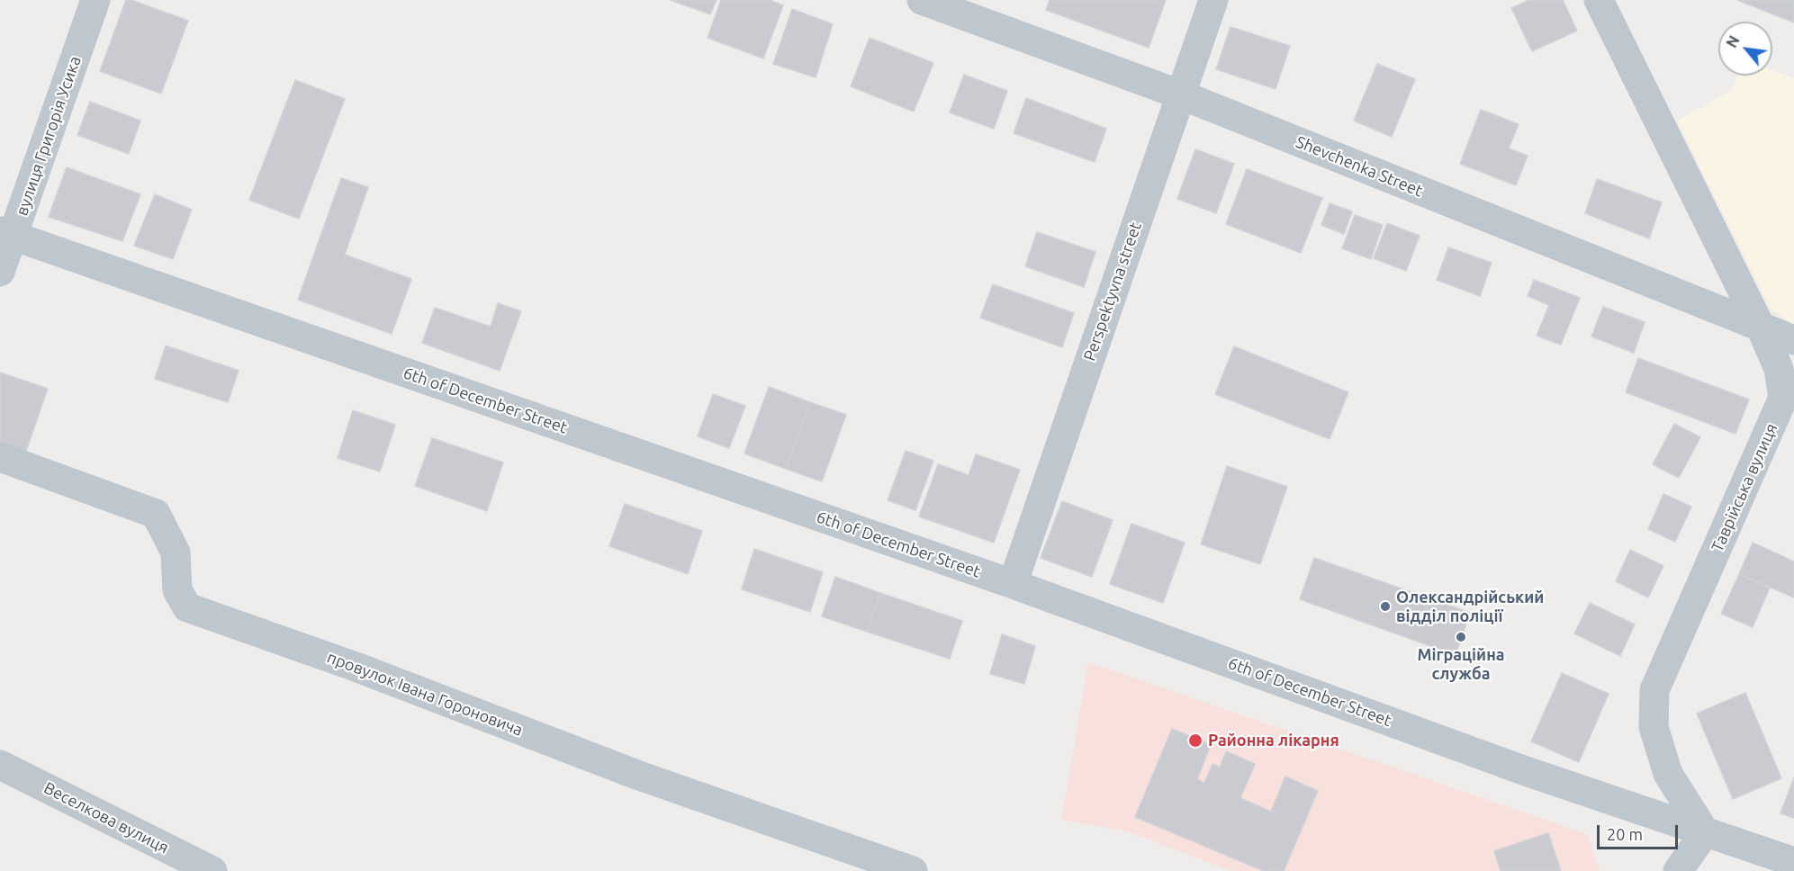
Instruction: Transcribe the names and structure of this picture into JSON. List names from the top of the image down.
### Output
{
  "streets": {
    "street": [
      "вулиця Григорія Усика",
      "Shevchenka Street",
      "Perspektyvna street",
      "6th of December Street",
      "Таврійська вулиця",
      "провулок Івана Гороновича",
      "Веселкова вулиця"
    ]
  },
  "crossings": [
    ["вулиця Григорія Усика", "6th of December Street"],
    ["Shevchenka Street", "Perspektyvna street"],
    ["Shevchenka Street", "Таврійська вулиця"],
    ["Perspektyvna street", "6th of December Street"],
    ["6th of December Street", "Таврійська вулиця"]
  ],
  "places": ["Олександрійський відділ поліції", "Міграційна служба", "Районна лікарня"],
  "scale_bar": "20 m",
  "north": "top left"
}
